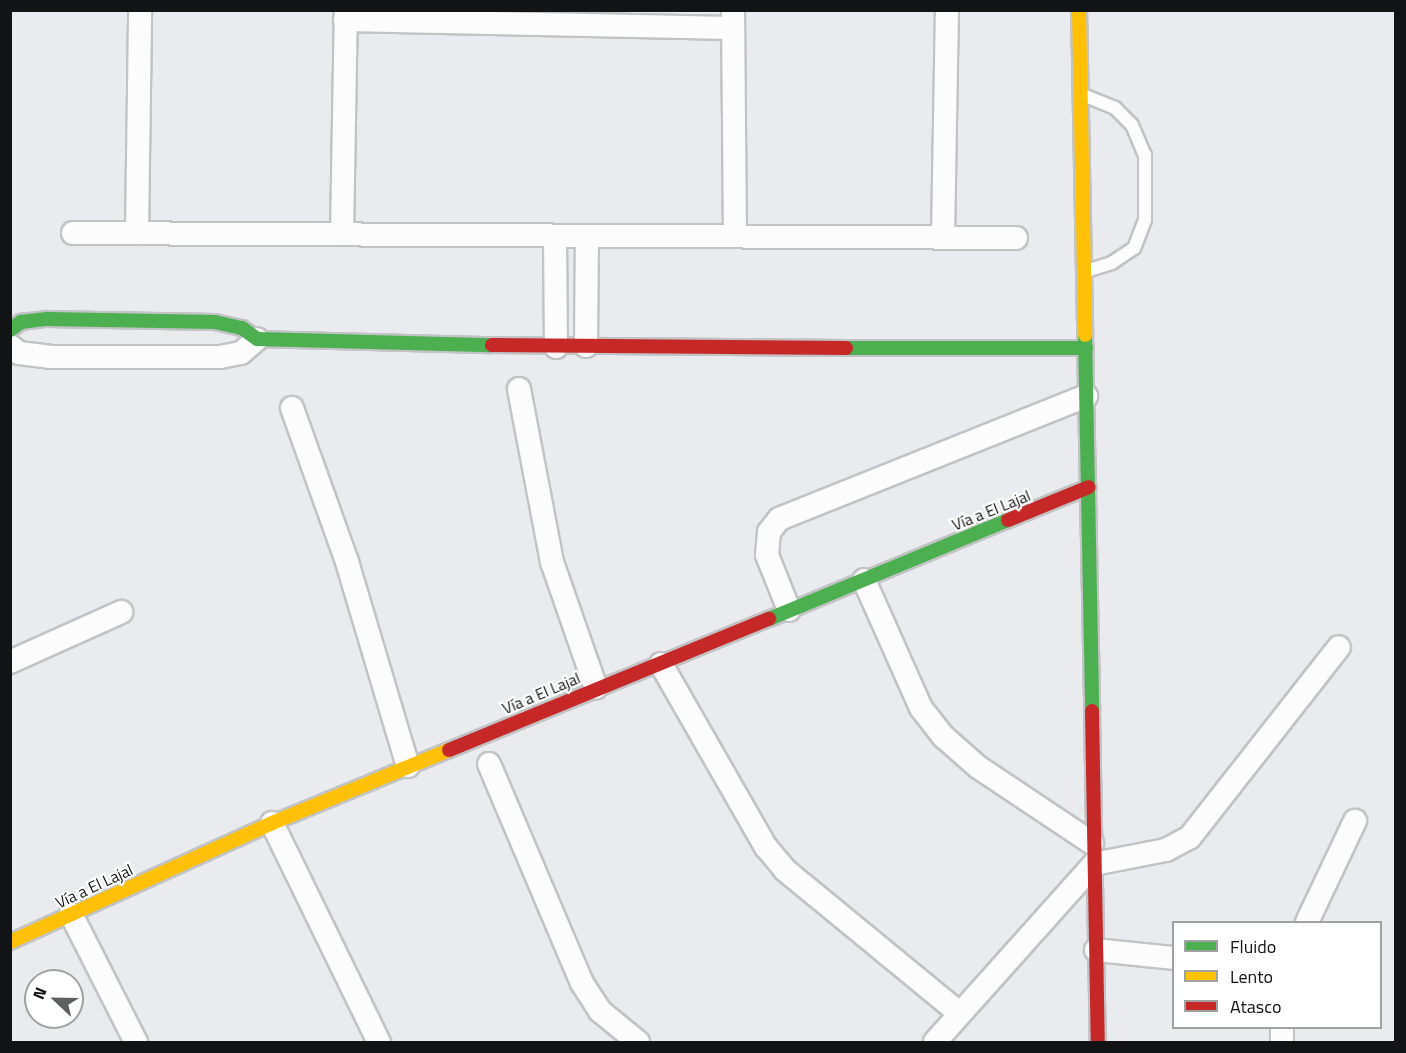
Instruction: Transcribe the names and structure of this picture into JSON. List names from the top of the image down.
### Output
{
  "streets": {
    "street": ["Vía a El Lajal"]
  },
  "legend": ["Fluido", "Lento", "Atasco"],
  "north": "left"
}
